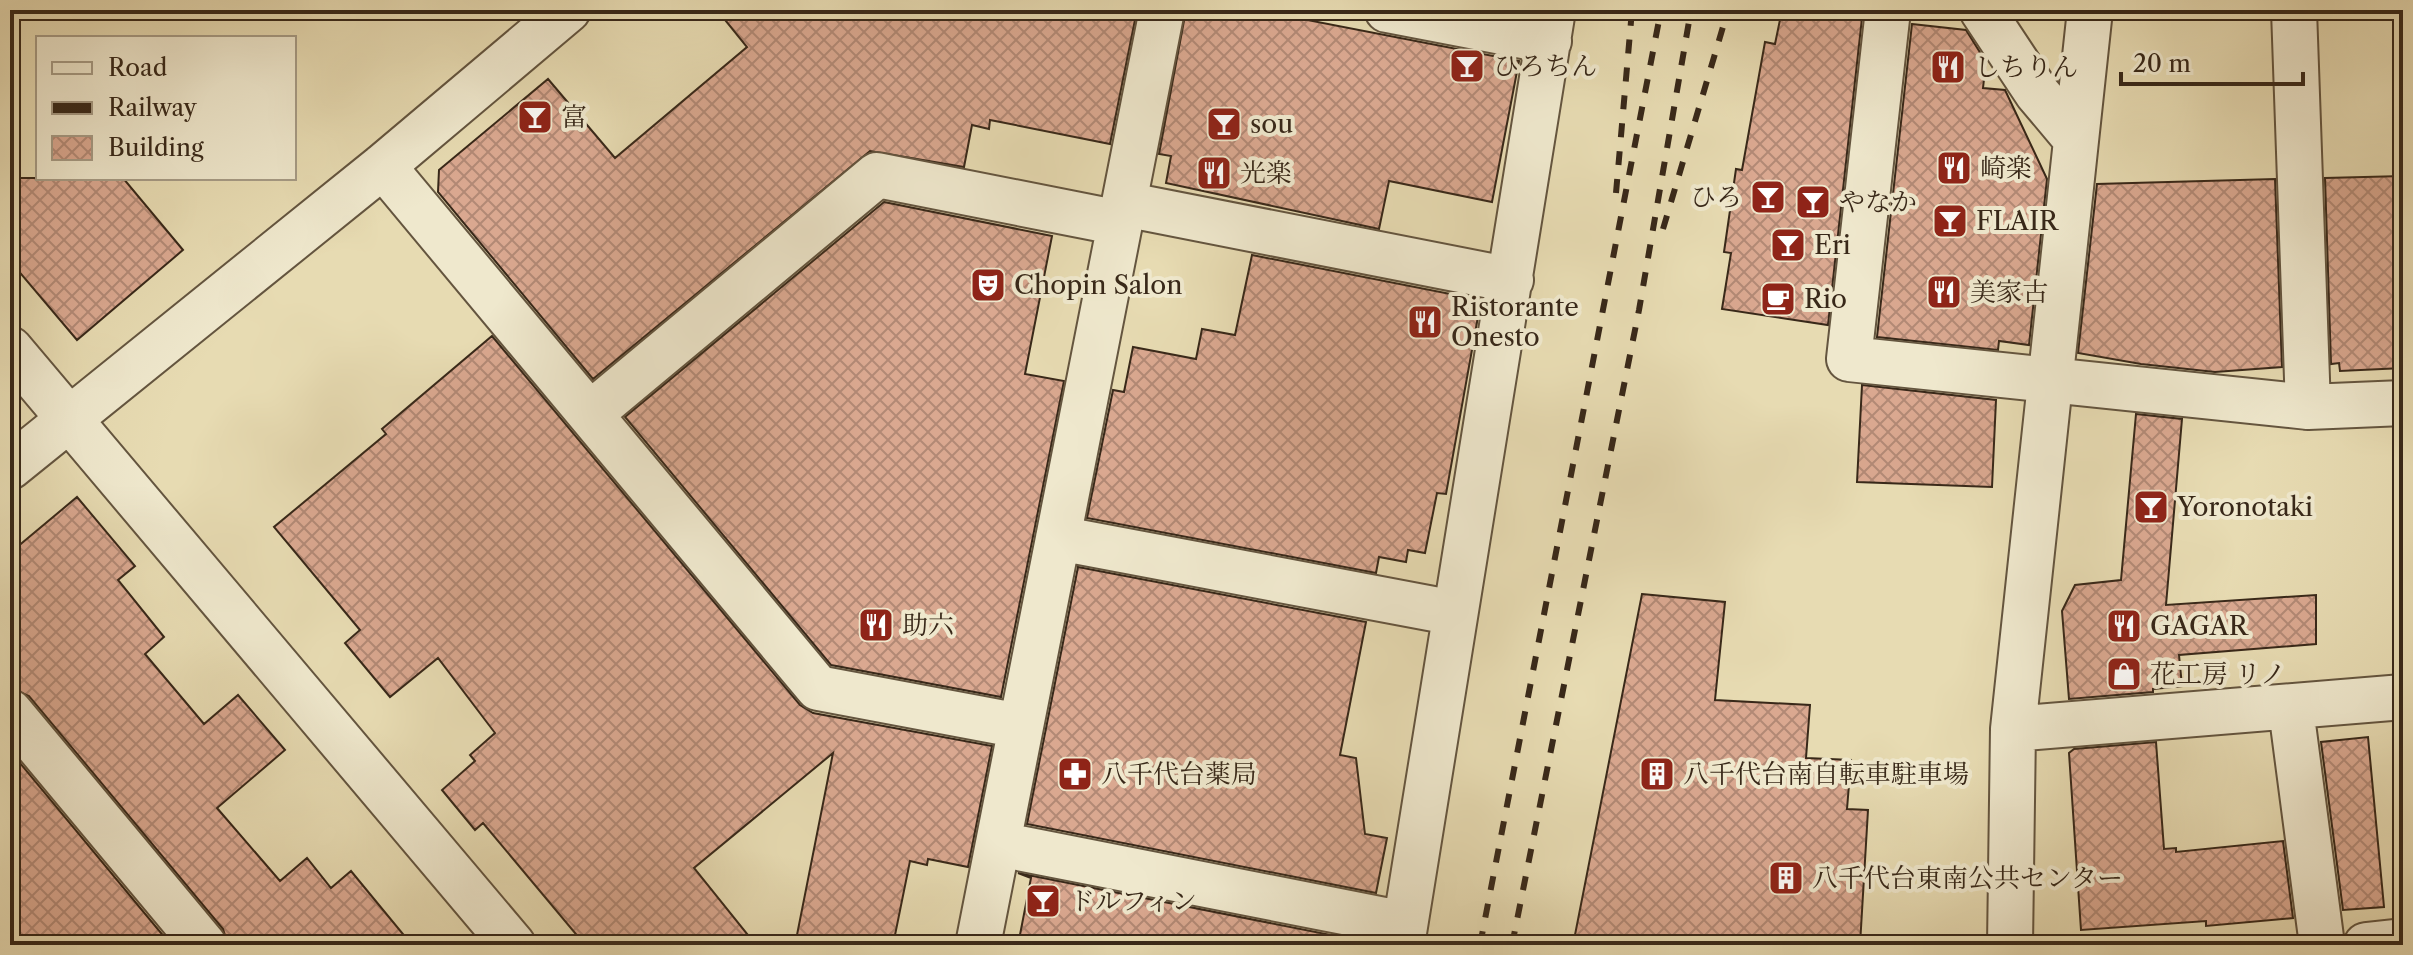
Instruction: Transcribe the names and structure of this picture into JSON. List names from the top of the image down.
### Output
{
  "places": {
    "bar": [
      "ひろちん",
      "富",
      "sou",
      "ひろ",
      "やなか",
      "FLAIR",
      "Eri",
      "Yoronotaki",
      "ドルフィン"
    ],
    "restaurant": [
      "しちりん",
      "崎楽",
      "光楽",
      "美家古",
      "Ristorante Onesto",
      "助六",
      "GAGAR"
    ],
    "theatre": ["Chopin Salon"],
    "cafe": ["Rio"],
    "shop": ["花工房 リノ"],
    "pharmacy": ["八千代台薬局"],
    "building": ["八千代台南自転車駐車場", "八千代台東南公共センター"]
  },
  "legend": ["Road", "Railway", "Building"],
  "scale_bar": "20 m"
}
